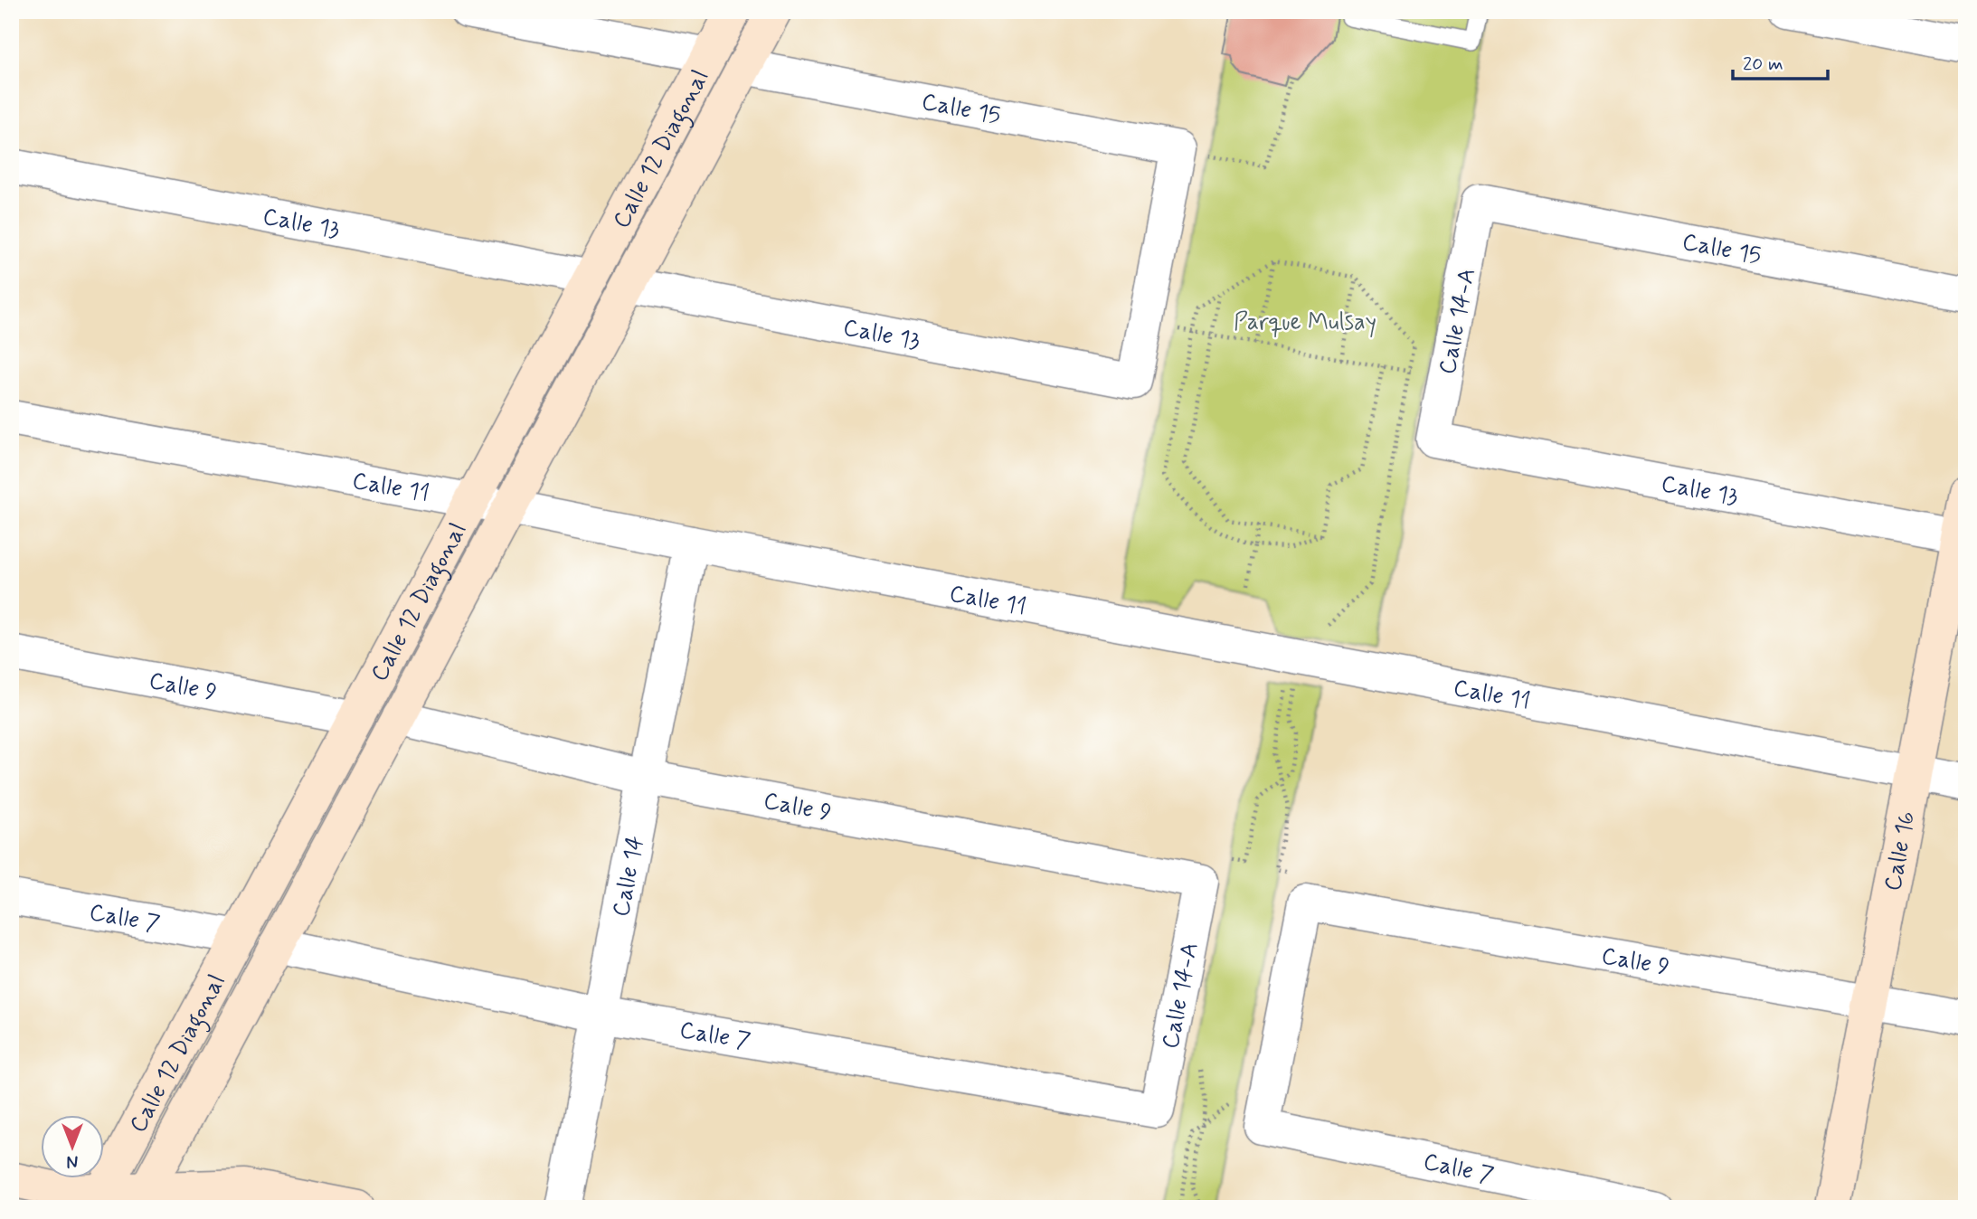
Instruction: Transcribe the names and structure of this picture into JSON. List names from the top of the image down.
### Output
{
  "streets": {
    "street": [
      "Calle 15",
      "Calle 12 Diagonal",
      "Calle 13",
      "Calle 14-A",
      "Calle 11",
      "Calle 9",
      "Calle 16",
      "Calle 14",
      "Calle 7"
    ]
  },
  "crossings": [
    ["Calle 15", "Calle 12 Diagonal"],
    ["Calle 15", "Calle 13"],
    ["Calle 15", "Calle 14-A"],
    ["Calle 12 Diagonal", "Calle 13"],
    ["Calle 12 Diagonal", "Calle 11"],
    ["Calle 12 Diagonal", "Calle 9"],
    ["Calle 12 Diagonal", "Calle 7"],
    ["Calle 13", "Calle 14-A"],
    ["Calle 13", "Calle 16"],
    ["Calle 14-A", "Calle 9"],
    ["Calle 14-A", "Calle 7"],
    ["Calle 11", "Calle 16"],
    ["Calle 11", "Calle 14"],
    ["Calle 9", "Calle 16"],
    ["Calle 9", "Calle 14"],
    ["Calle 9", "Calle 7"],
    ["Calle 14", "Calle 7"]
  ],
  "parks": ["Parque Mulsay"],
  "scale_bar": "20 m",
  "north": "bottom"
}
